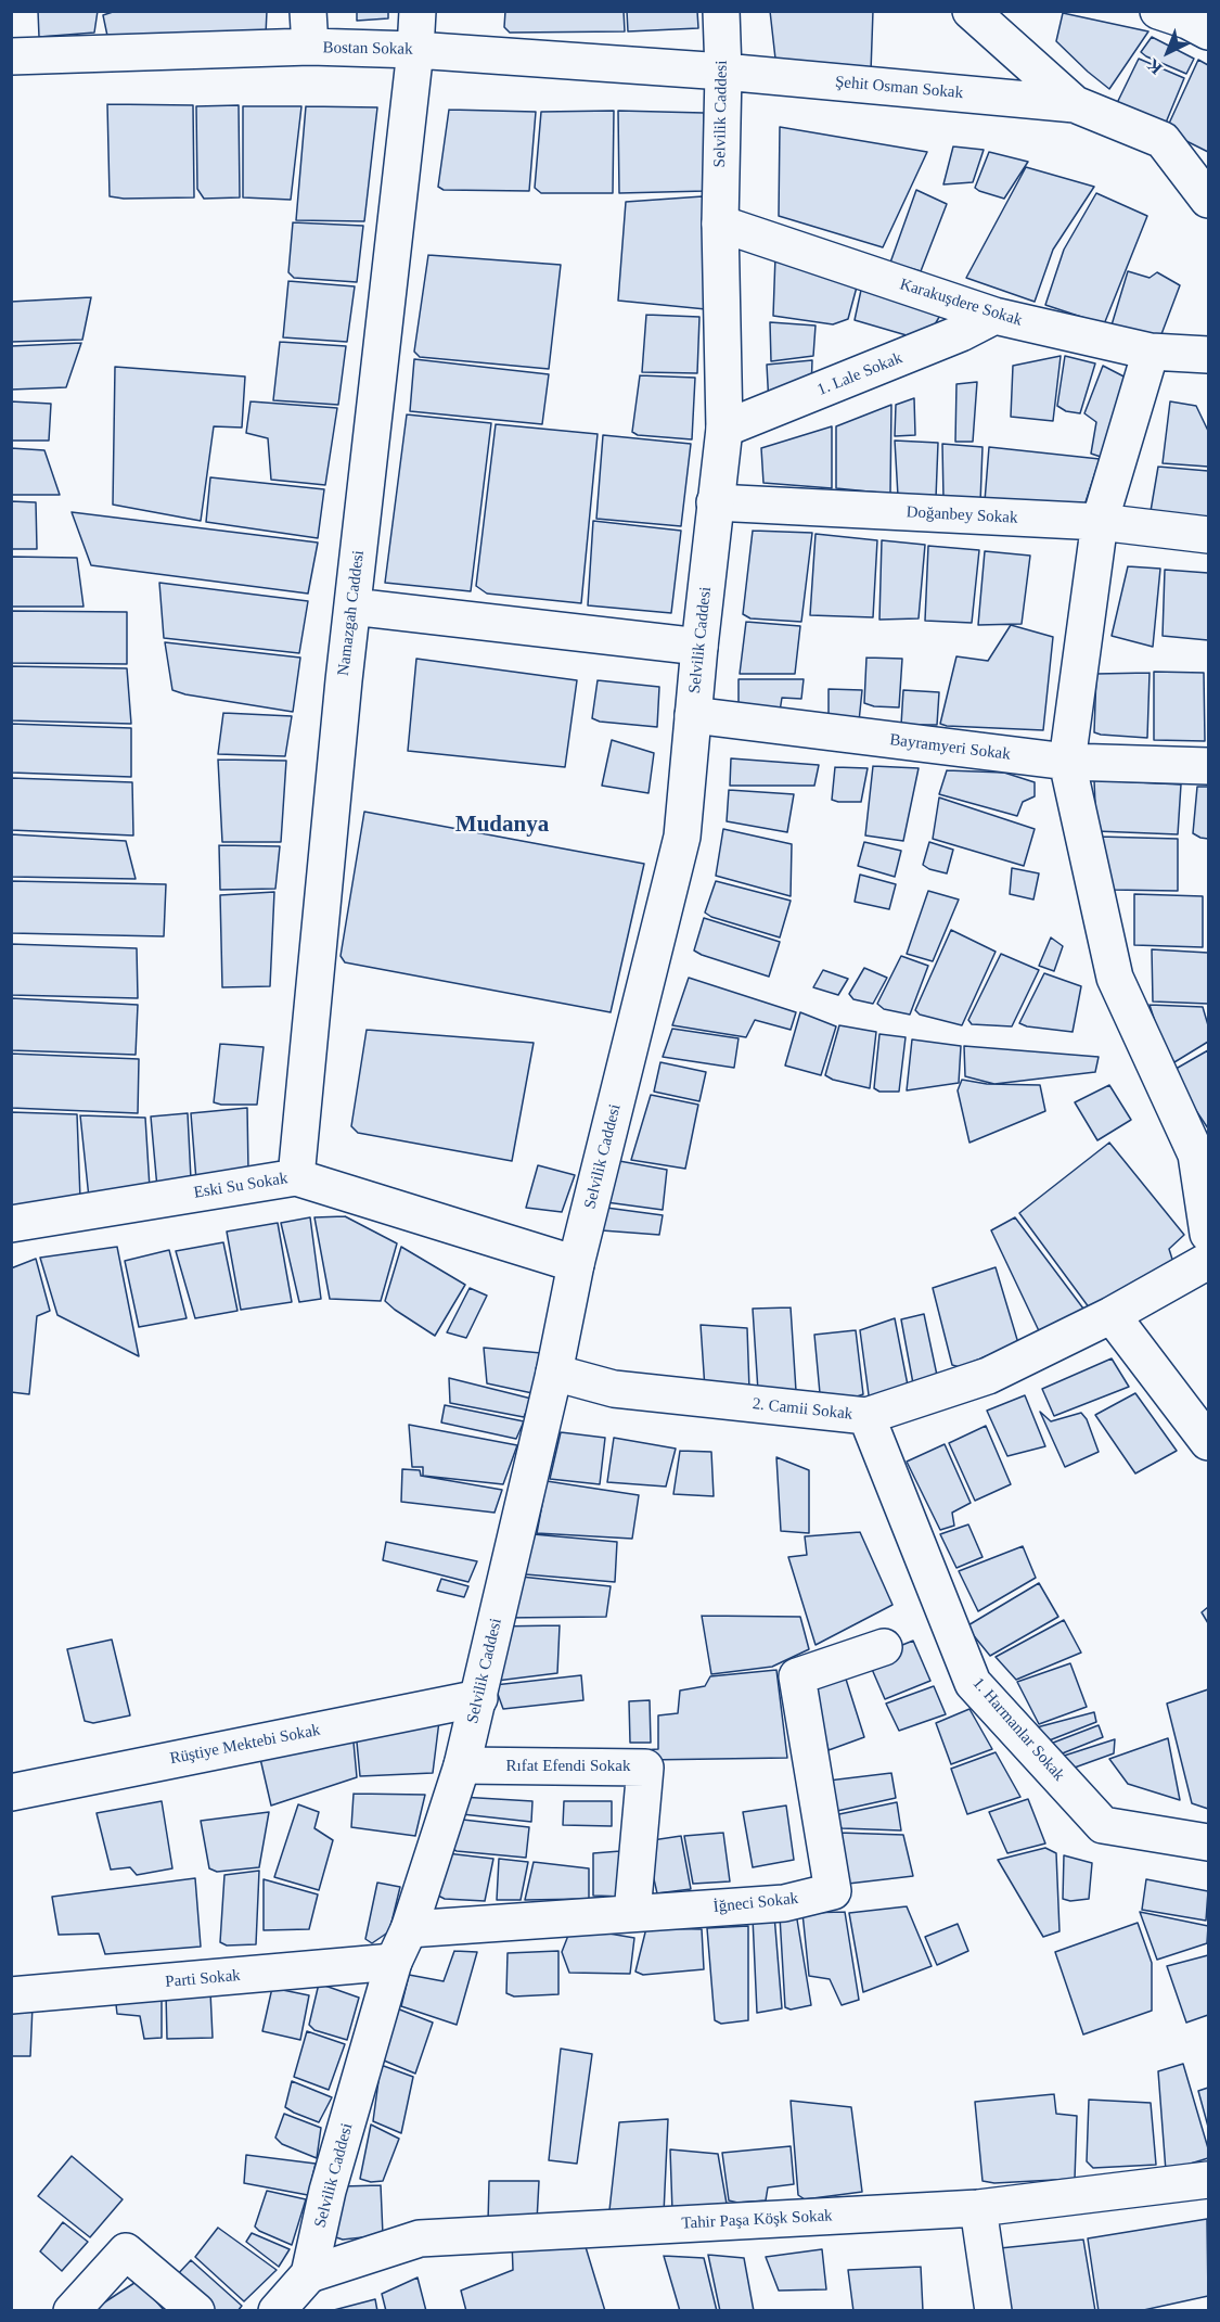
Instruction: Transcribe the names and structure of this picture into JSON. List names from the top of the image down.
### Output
{
  "streets": {
    "street": [
      "Bostan Sokak",
      "Şehit Osman Sokak",
      "Selvilik Caddesi",
      "Karakuşdere Sokak",
      "1. Lale Sokak",
      "Doğanbey Sokak",
      "Namazgah Caddesi",
      "Bayramyeri Sokak",
      "Eski Su Sokak",
      "2. Camii Sokak",
      "1. Harmanlar Sokak",
      "Rüştiye Mektebi Sokak",
      "Rıfat Efendi Sokak",
      "İğneci Sokak",
      "Parti Sokak",
      "Tahir Paşa Köşk Sokak"
    ]
  },
  "crossings": [
    ["Bostan Sokak", "Şehit Osman Sokak"],
    ["Bostan Sokak", "Selvilik Caddesi"],
    ["Bostan Sokak", "Namazgah Caddesi"],
    ["Şehit Osman Sokak", "Selvilik Caddesi"],
    ["Selvilik Caddesi", "Karakuşdere Sokak"],
    ["Selvilik Caddesi", "1. Lale Sokak"],
    ["Selvilik Caddesi", "Doğanbey Sokak"],
    ["Selvilik Caddesi", "Bayramyeri Sokak"],
    ["Selvilik Caddesi", "Eski Su Sokak"],
    ["Selvilik Caddesi", "2. Camii Sokak"],
    ["Selvilik Caddesi", "Rüştiye Mektebi Sokak"],
    ["Selvilik Caddesi", "Rıfat Efendi Sokak"],
    ["Selvilik Caddesi", "İğneci Sokak"],
    ["Selvilik Caddesi", "Parti Sokak"],
    ["Selvilik Caddesi", "Tahir Paşa Köşk Sokak"],
    ["Karakuşdere Sokak", "1. Lale Sokak"],
    ["Namazgah Caddesi", "Eski Su Sokak"],
    ["2. Camii Sokak", "1. Harmanlar Sokak"],
    ["Rıfat Efendi Sokak", "İğneci Sokak"]
  ],
  "districts": ["Mudanya"],
  "north": "bottom left"
}
